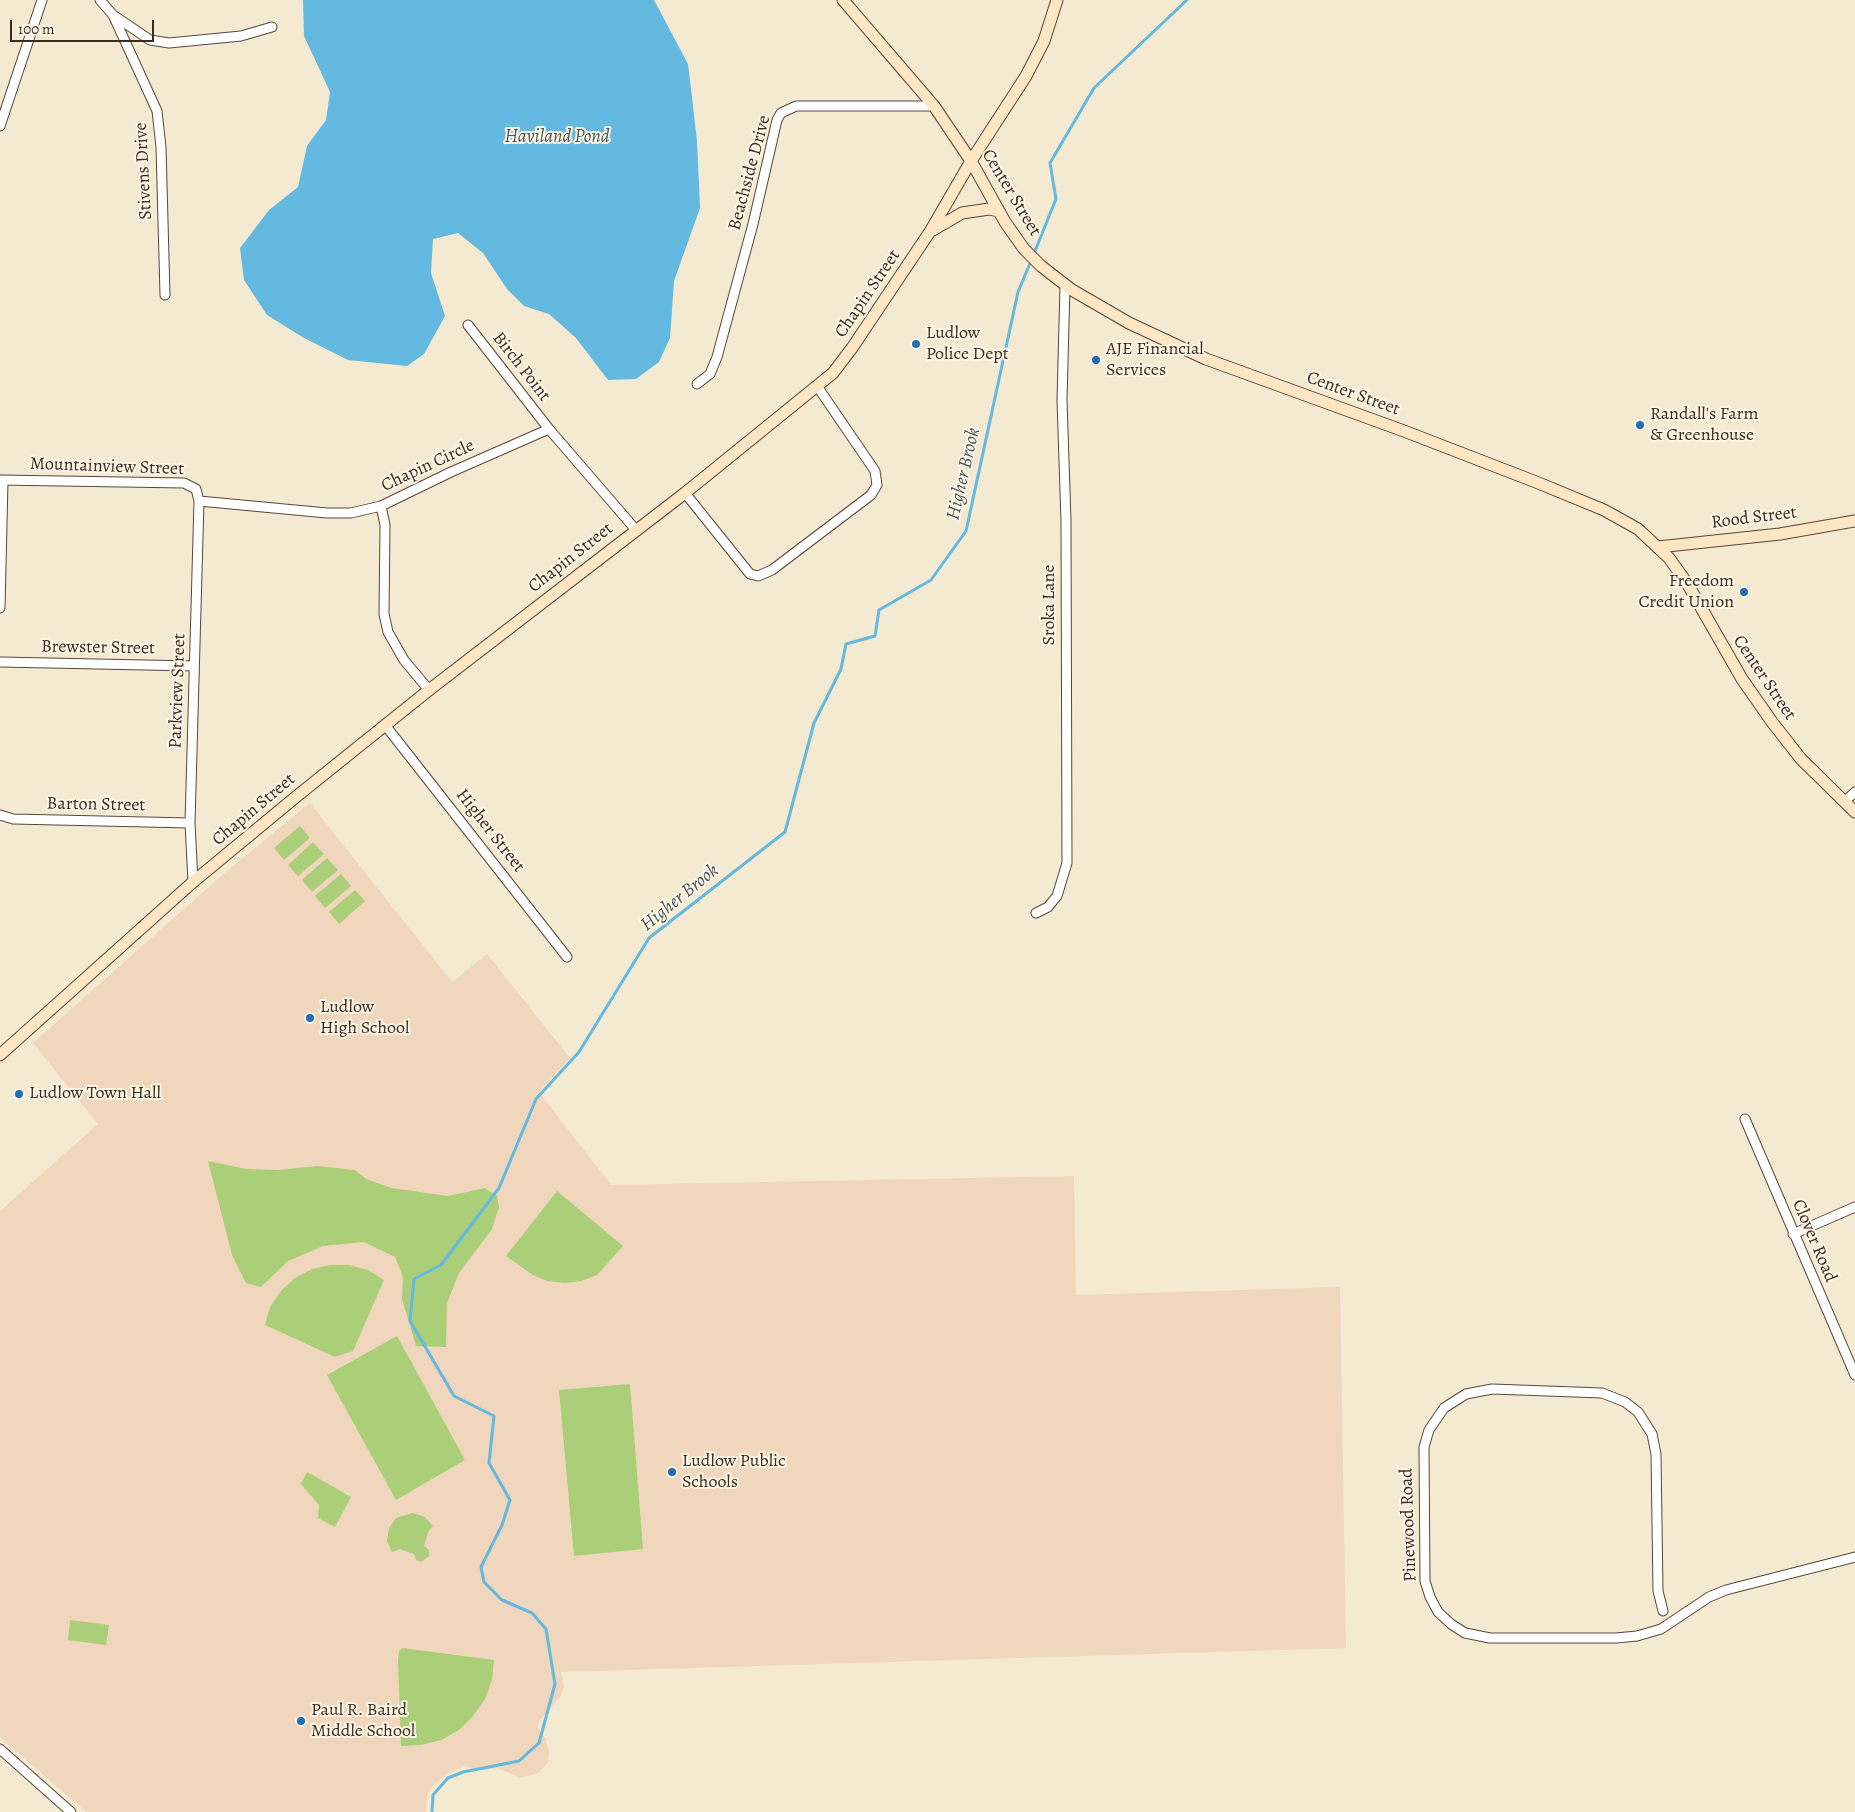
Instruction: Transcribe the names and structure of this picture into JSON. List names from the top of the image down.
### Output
{
  "streets": {
    "main road": ["Center Street", "Chapin Street", "Rood Street"],
    "street": [
      "Stivens Drive",
      "Beachside Drive",
      "Birch Point",
      "Chapin Circle",
      "Mountainview Street",
      "Sroka Lane",
      "Brewster Street",
      "Parkview Street",
      "Barton Street",
      "Higher Street",
      "Clover Road",
      "Pinewood Road"
    ]
  },
  "crossings": [
    ["Beachside Drive", "Center Street"],
    ["Center Street", "Chapin Street"],
    ["Center Street", "Rood Street"],
    ["Center Street", "Sroka Lane"],
    ["Chapin Street", "Chapin Circle"],
    ["Chapin Street", "Parkview Street"],
    ["Chapin Street", "Higher Street"],
    ["Birch Point", "Chapin Circle"],
    ["Chapin Circle", "Mountainview Street"],
    ["Mountainview Street", "Parkview Street"],
    ["Brewster Street", "Parkview Street"],
    ["Parkview Street", "Barton Street"]
  ],
  "water": ["Haviland Pond", "Higher Brook"],
  "places": [
    "Ludlow Police Dept",
    "AJE Financial Services",
    "Randall's Farm & Greenhouse",
    "Freedom Credit Union",
    "Ludlow High School",
    "Ludlow Town Hall",
    "Ludlow Public Schools",
    "Paul R. Baird Middle School"
  ],
  "scale_bar": "100 m"
}
